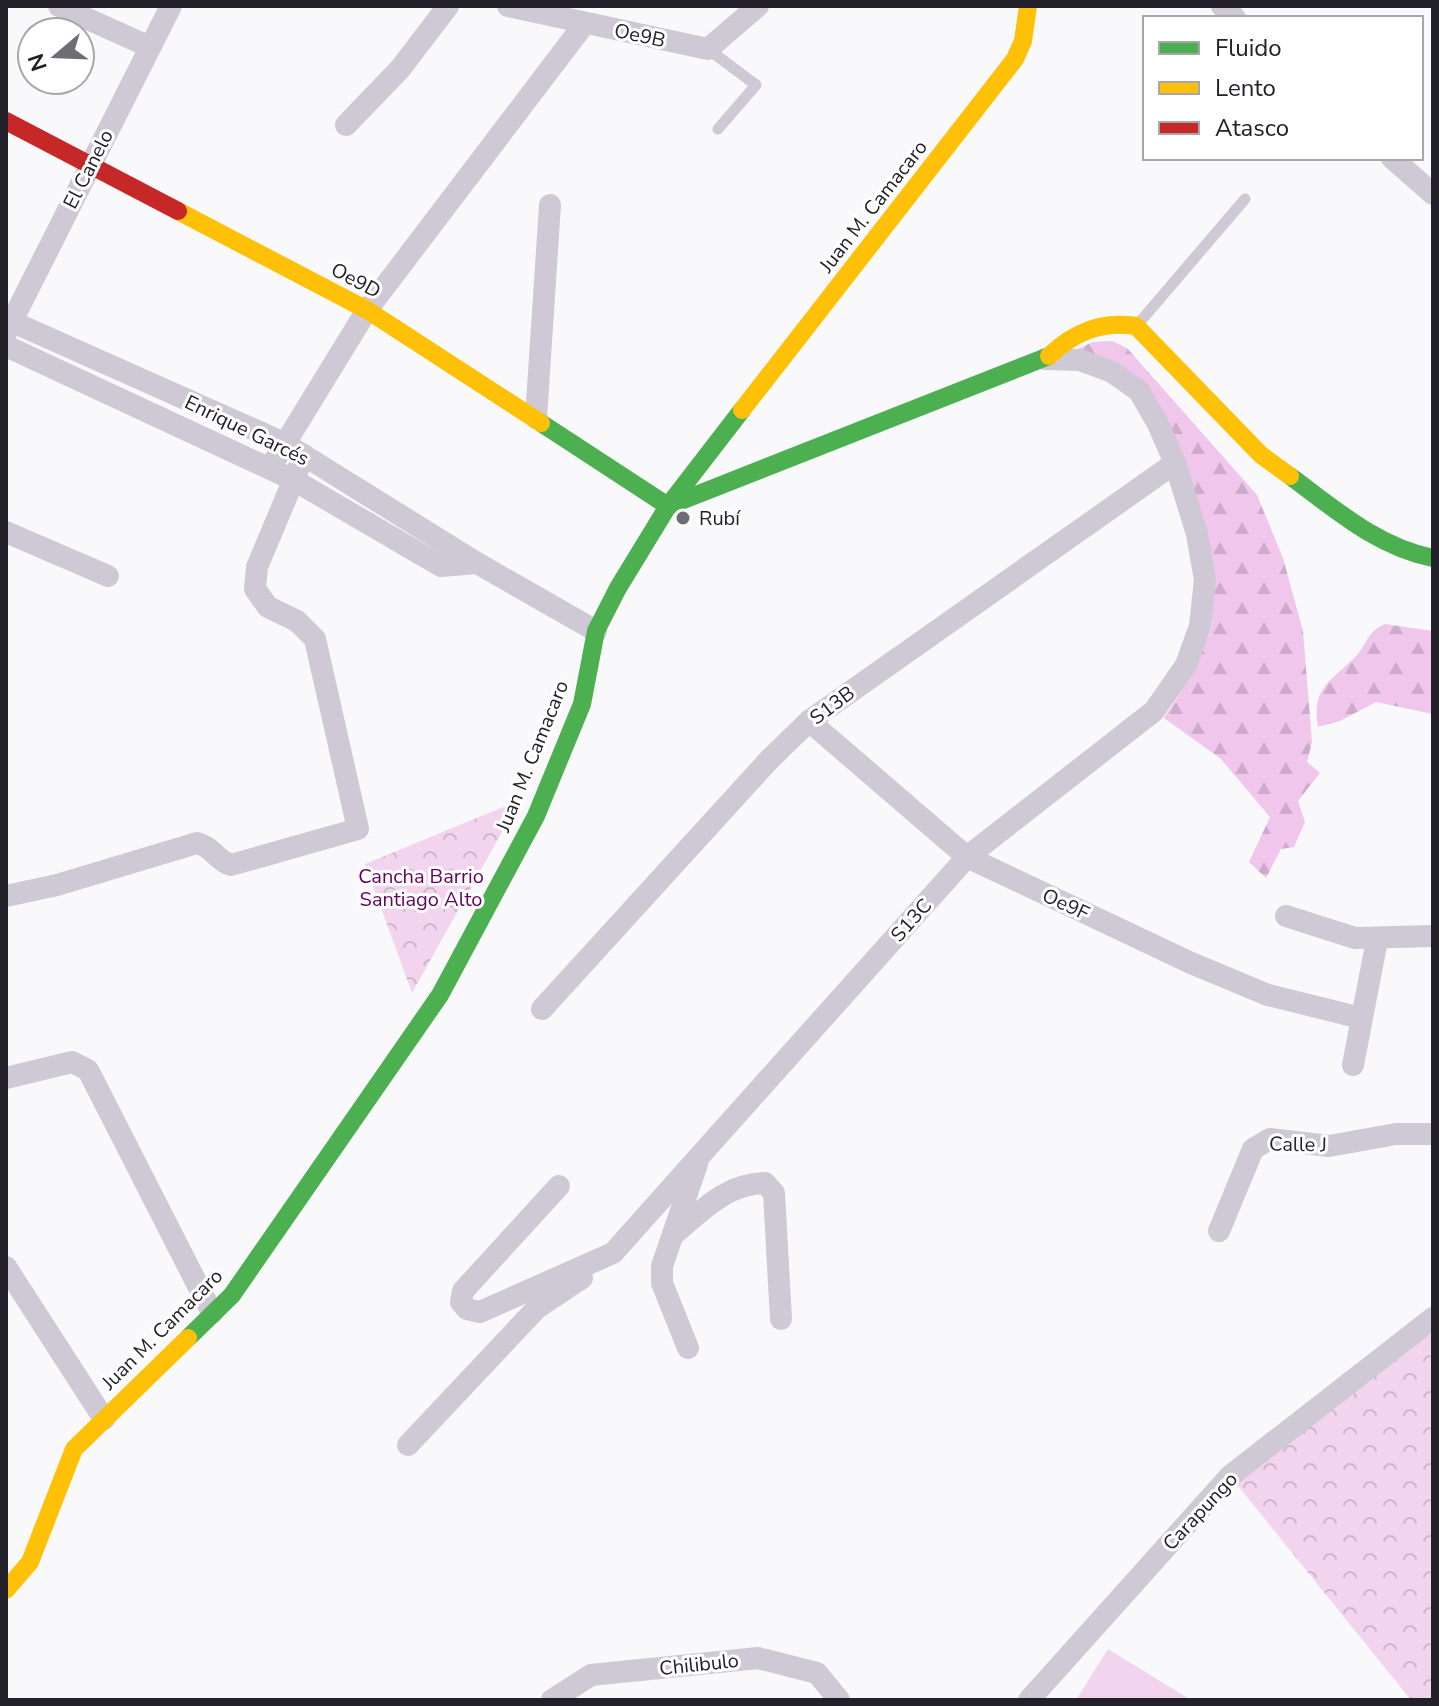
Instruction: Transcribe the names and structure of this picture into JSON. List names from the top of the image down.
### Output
{
  "streets": {
    "street": [
      "Oe9B",
      "El Canelo",
      "Juan M. Camacaro",
      "Oe9D",
      "Enrique Garcés",
      "S13B",
      "Oe9F",
      "S13C",
      "Calle J",
      "Carapungo",
      "Chilibulo"
    ]
  },
  "crossings": [
    ["El Canelo", "Oe9D"],
    ["El Canelo", "Enrique Garcés"],
    ["Juan M. Camacaro", "Oe9D"],
    ["Juan M. Camacaro", "Enrique Garcés"],
    ["S13B", "Oe9F"],
    ["S13B", "S13C"],
    ["Oe9F", "S13C"]
  ],
  "parks": ["Cancha Barrio Santiago Alto"],
  "places": ["Rubí"],
  "legend": ["Fluido", "Lento", "Atasco"],
  "north": "left"
}
